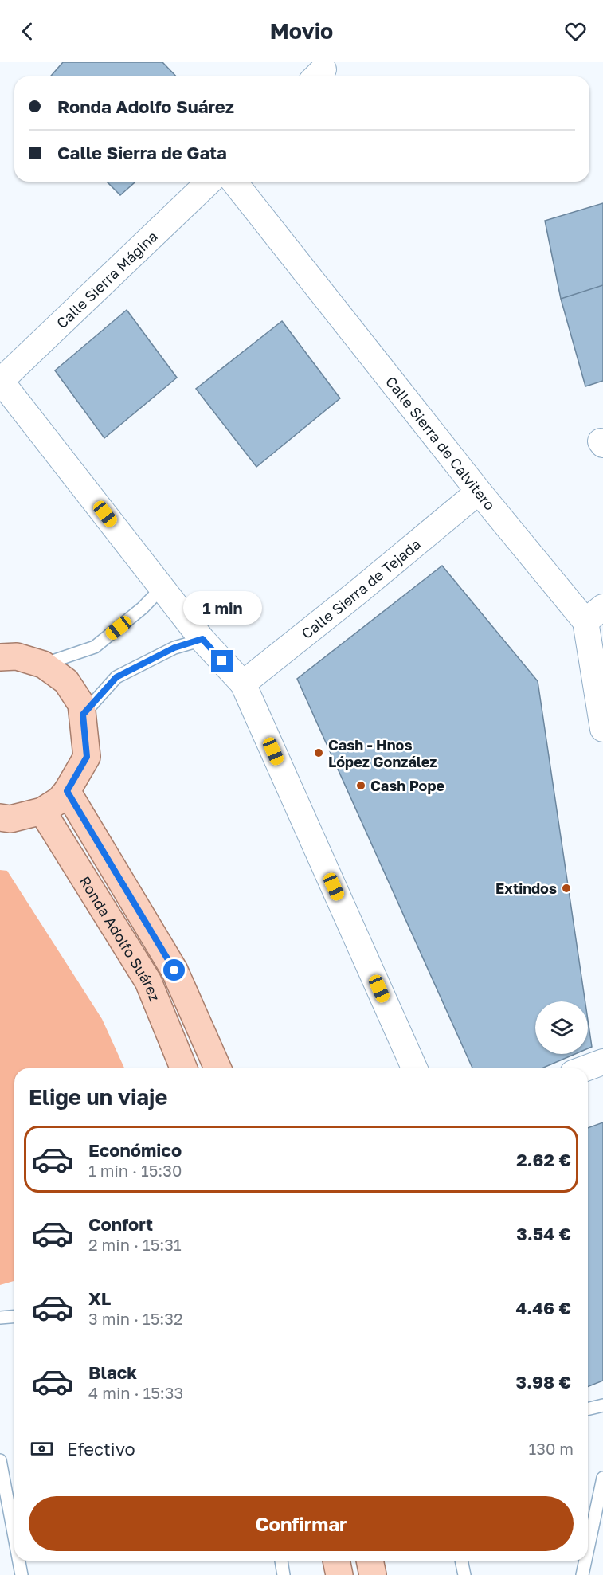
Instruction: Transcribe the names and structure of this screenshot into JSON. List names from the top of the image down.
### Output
{
  "streets": {
    "main road": ["Ronda Adolfo Suárez"],
    "street": ["Calle Sierra Mágina", "Calle Sierra de Calvitero", "Calle Sierra de Tejada"]
  },
  "crossings": [
    ["Calle Sierra de Calvitero", "Calle Sierra de Tejada"]
  ],
  "places": ["Cash - Hnos López González", "Cash Pope", "Extindos"],
  "page": {
    "header": "Movio",
    "banner": ["Ronda Adolfo Suárez", "Calle Sierra de Gata"],
    "bubble": "1 min",
    "heading": "Elige un viaje",
    "list": [
      {
        "name": "Económico",
        "note": "1 min · 15:30",
        "value": "2.62 €"
      },
      {
        "name": "Confort",
        "note": "2 min · 15:31",
        "value": "3.54 €"
      },
      {
        "name": "XL",
        "note": "3 min · 15:32",
        "value": "4.46 €"
      },
      {
        "name": "Black",
        "note": "4 min · 15:33",
        "value": "3.98 €"
      }
    ],
    "pay": ["Efectivo", "130 m"],
    "buttons": "Confirmar"
  }
}
